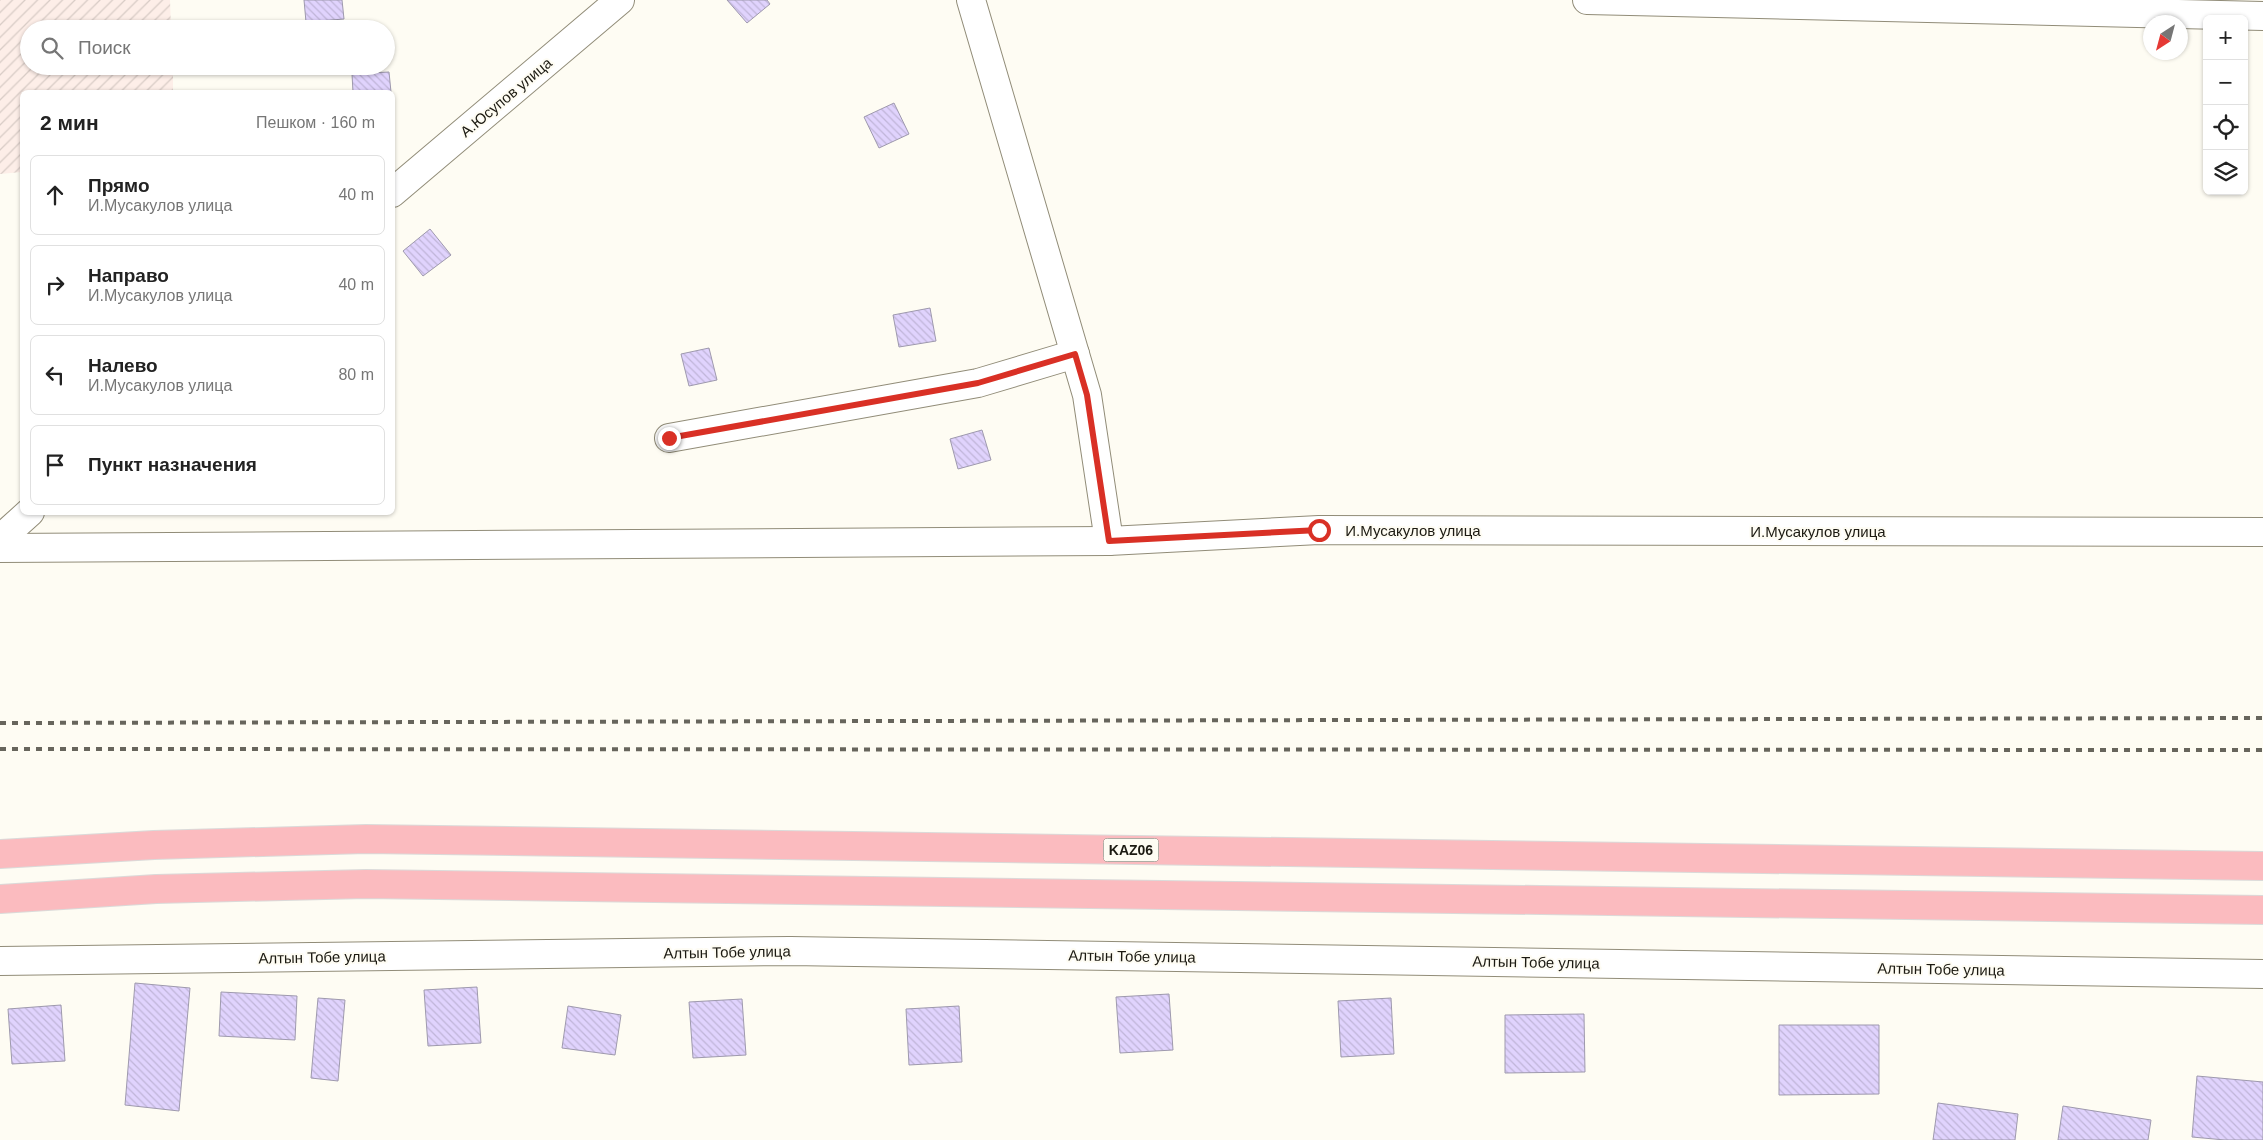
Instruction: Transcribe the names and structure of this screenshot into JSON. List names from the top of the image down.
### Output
{
  "streets": {
    "highway": ["KАZ06"],
    "street": ["А.Юсупов улица", "И.Мусакулов улица", "Алтын Тобе улица"]
  },
  "north": "bottom left",
  "page": {
    "map_buttons": ["+", "−"],
    "search": "Поиск",
    "heading": ["2 мин", "Пешком · 160 m"],
    "list": [
      ["Прямо", "И.Мусакулов улица", "40 m"],
      ["Направо", "И.Мусакулов улица", "40 m"],
      ["Налево", "И.Мусакулов улица", "80 m"],
      "Пункт назначения"
    ]
  }
}
